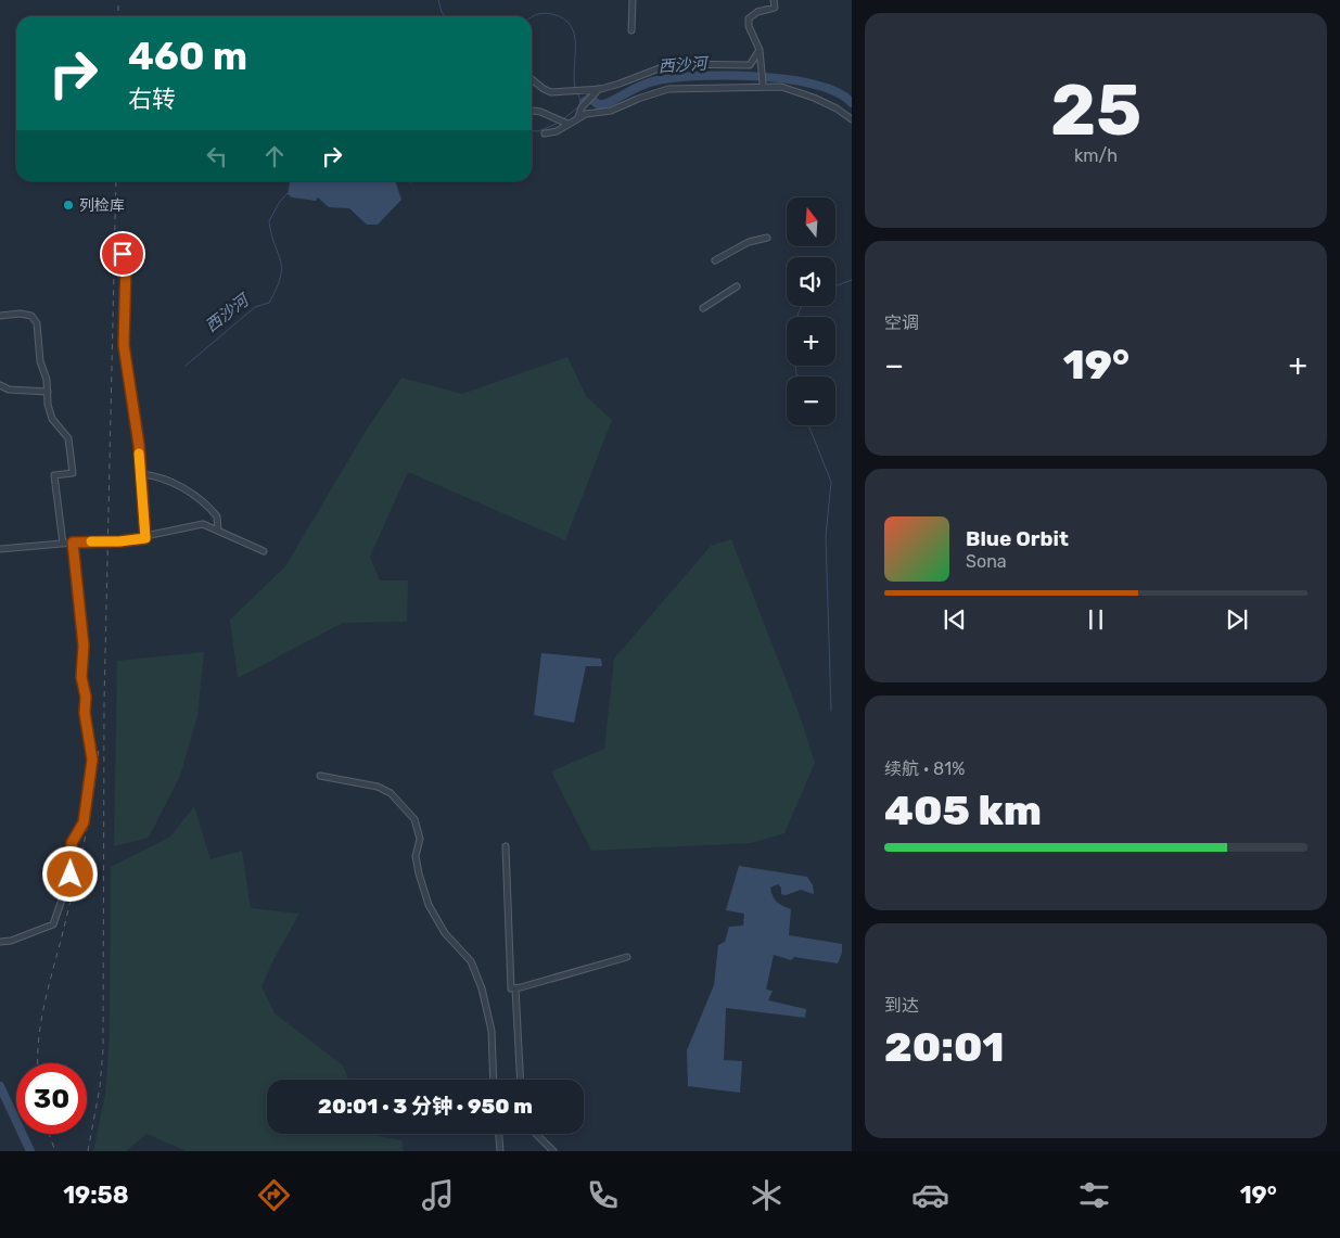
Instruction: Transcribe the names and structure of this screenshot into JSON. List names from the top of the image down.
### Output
{
  "water": ["西沙河"],
  "places": ["列检库"],
  "north": "top",
  "page": {
    "tile": [
      ["25", "km/h"],
      "空调",
      ["续航 · 81%", "405 km"],
      ["到达", "20:01"]
    ],
    "turn": ["460 m", "右转"],
    "map_buttons": ["+", "−"],
    "heat": ["−", "19°", "+"],
    "song": ["Blue Orbit", "Sona"],
    "limit": "30",
    "trip": "20:01 · 3 分钟 · 950 m",
    "tabs": ["19:58", "19°"]
  }
}
